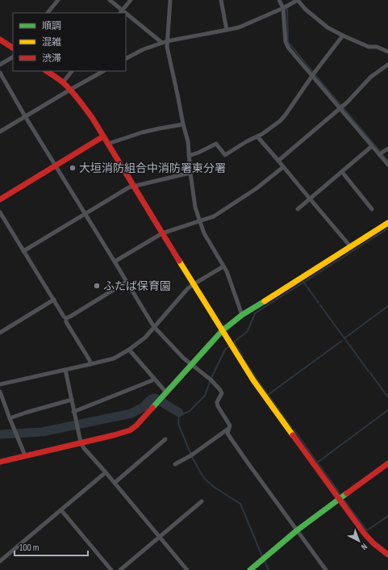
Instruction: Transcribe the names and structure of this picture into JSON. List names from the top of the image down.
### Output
{
  "places": ["大垣消防組合中消防署東分署", "ふたば保育園"],
  "legend": ["順調", "混雑", "渋滞"],
  "scale_bar": "100 m",
  "north": "bottom right"
}
